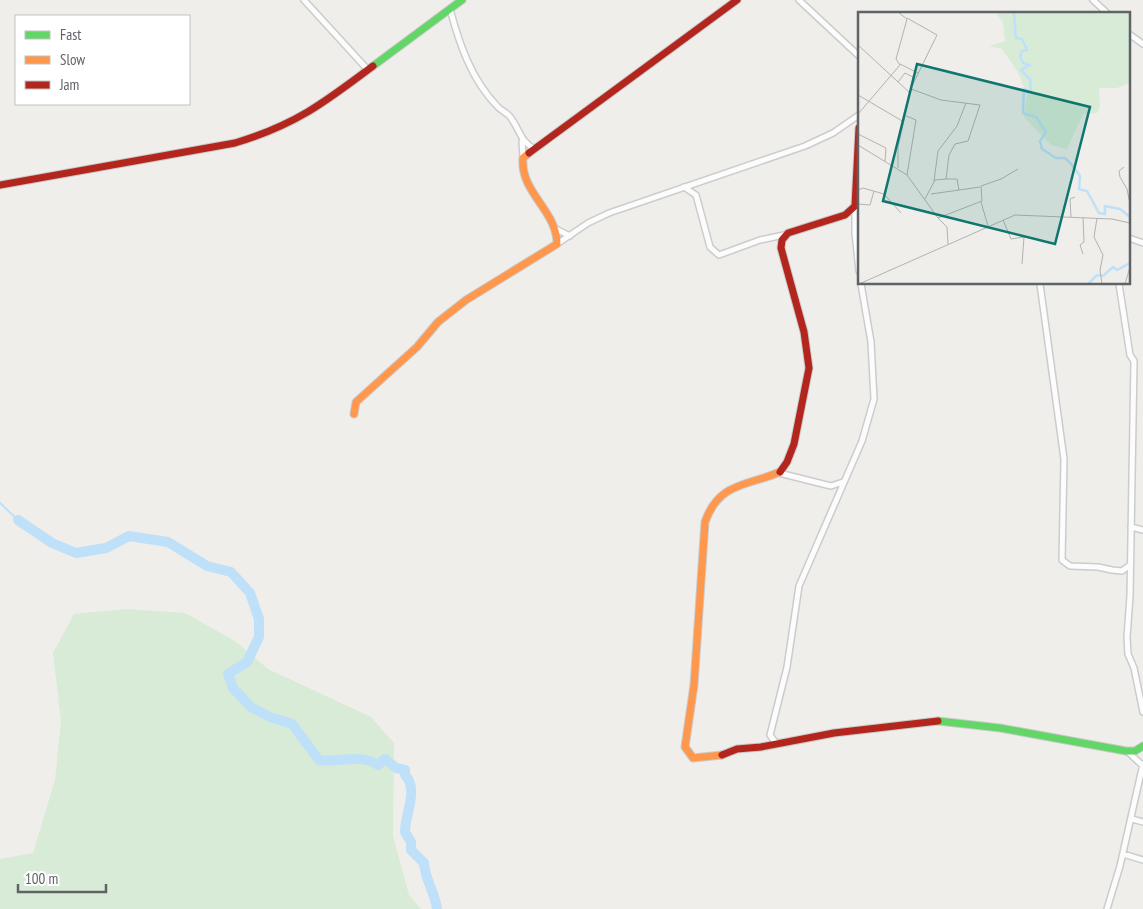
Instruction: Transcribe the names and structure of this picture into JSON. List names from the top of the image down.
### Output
{
  "legend": ["Fast", "Slow", "Jam"],
  "scale_bar": "100 m"
}
